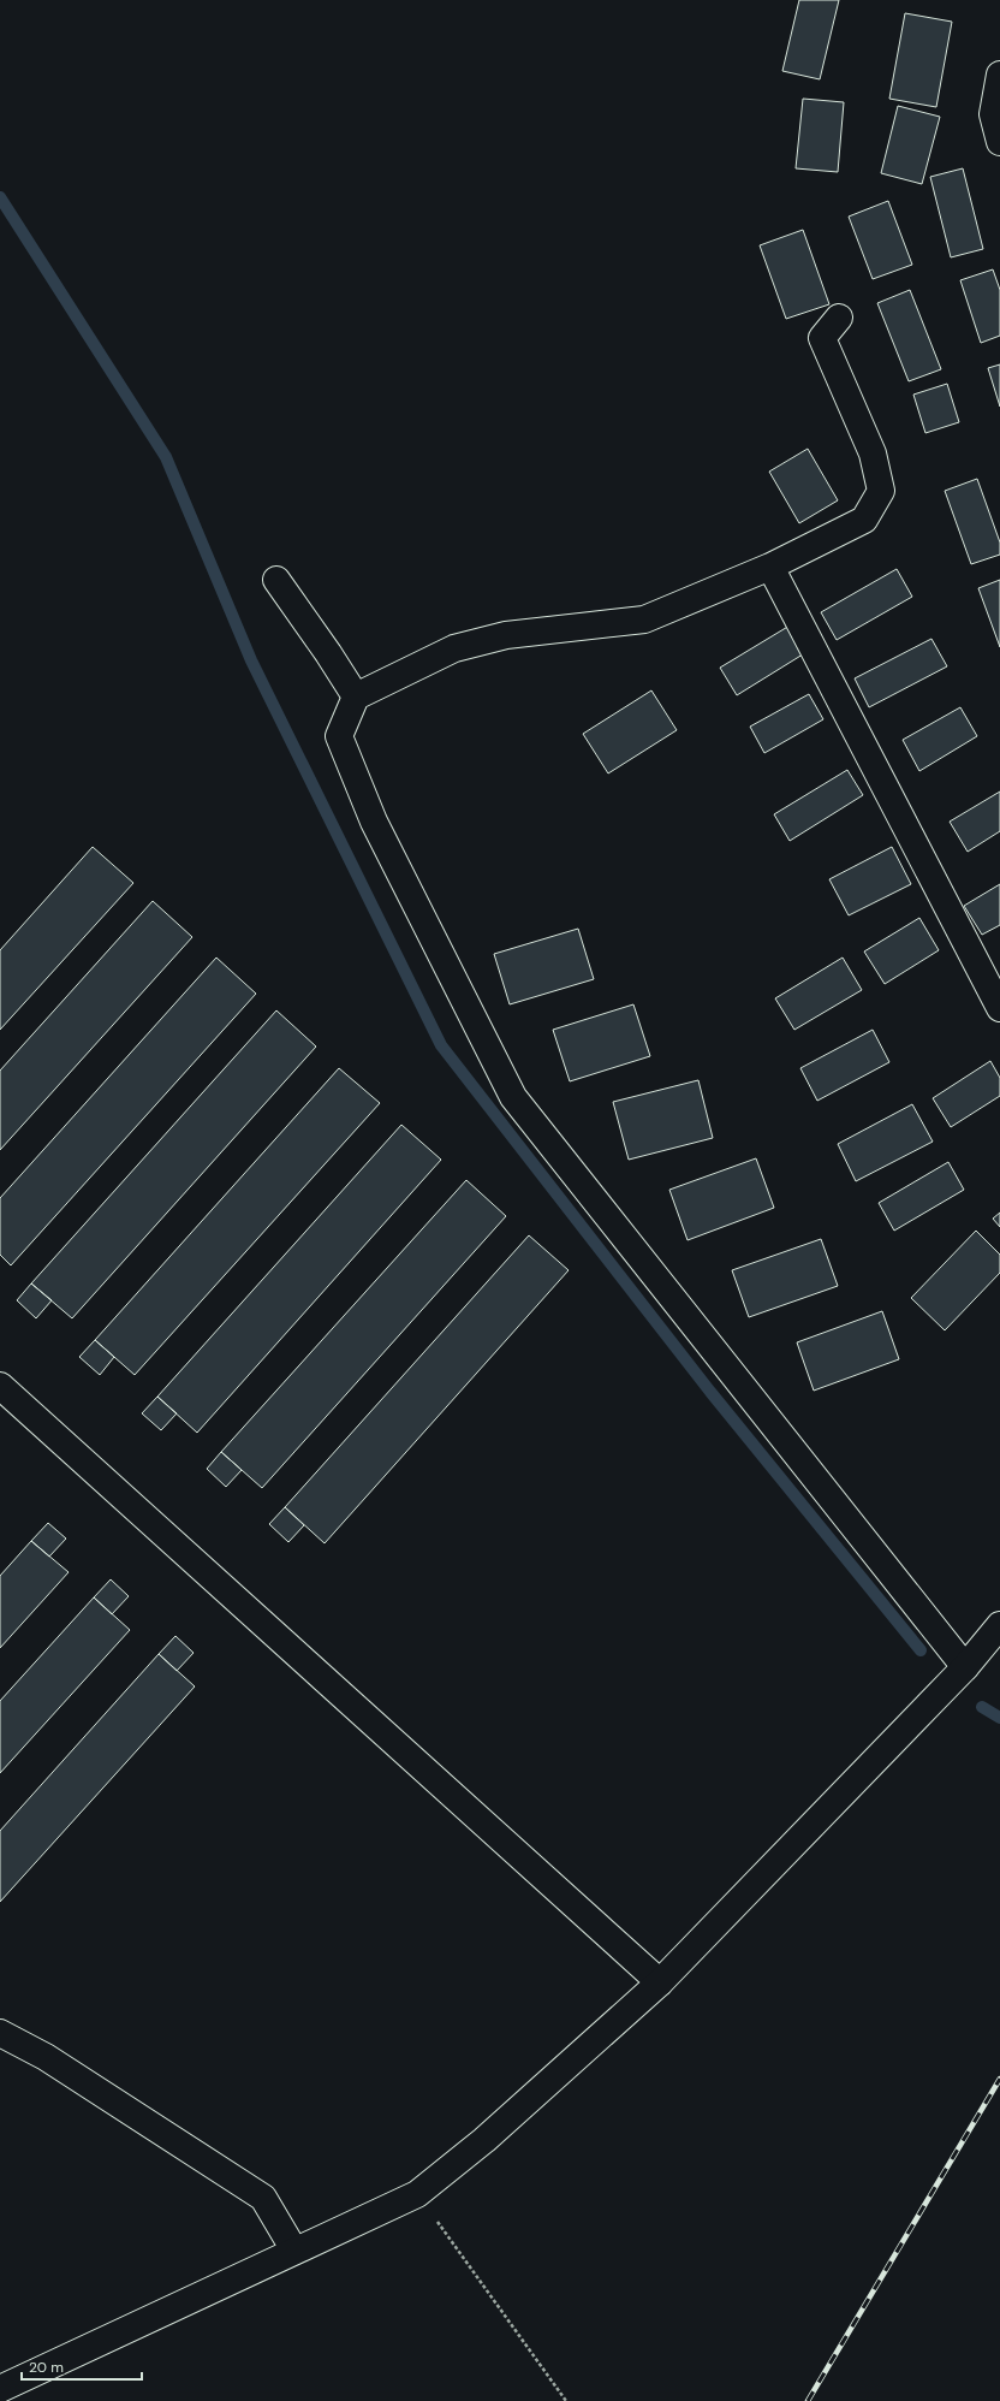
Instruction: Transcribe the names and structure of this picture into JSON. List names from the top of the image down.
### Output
{
  "scale_bar": "20 m"
}
